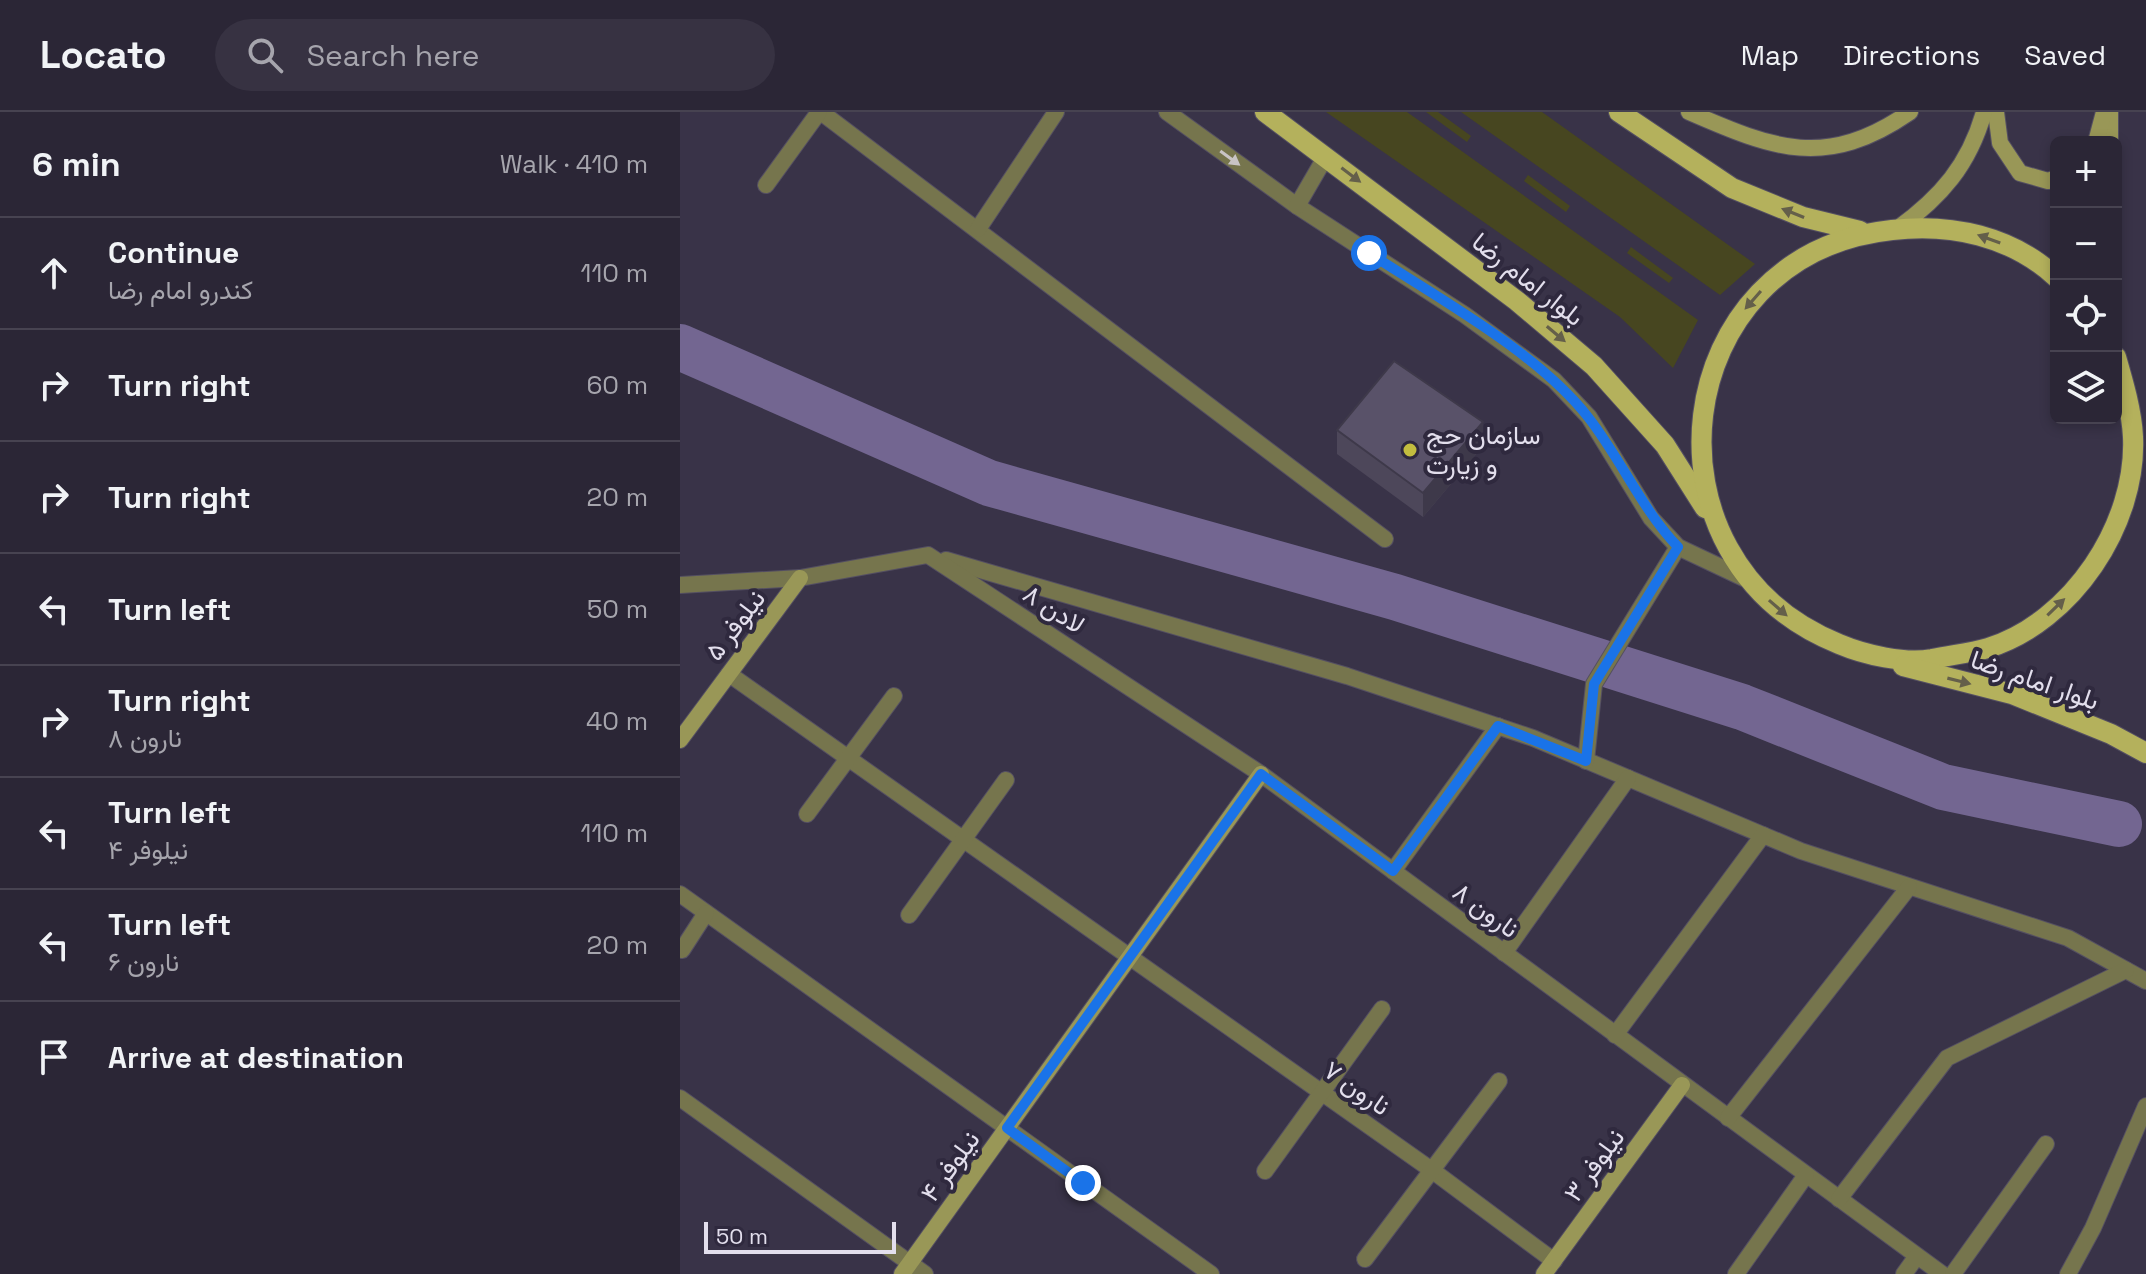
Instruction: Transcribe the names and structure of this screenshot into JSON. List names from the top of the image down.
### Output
{
  "streets": {
    "main road": ["بلوار امام رضا"],
    "street": [
      "لادن ۸",
      "نیلوفر ۵",
      "نارون ۸",
      "نارون ۷",
      "نیلوفر ۳",
      "نیلوفر ۴"
    ]
  },
  "crossings": [
    ["لادن ۸", "نارون ۸"],
    ["لادن ۸", "نیلوفر ۴"],
    ["نیلوفر ۵", "نارون ۷"],
    ["نارون ۸", "نیلوفر ۳"],
    ["نارون ۸", "نیلوفر ۴"],
    ["نارون ۷", "نیلوفر ۳"],
    ["نارون ۷", "نیلوفر ۴"]
  ],
  "one_way": ["بلوار امام رضا"],
  "places": ["سازمان حج و زیارت"],
  "scale_bar": "50 m",
  "page": {
    "header": "Locato",
    "search": "Search here",
    "nav": ["Map", "Directions", "Saved"],
    "heading": ["6 min", "Walk · 410 m"],
    "map_buttons": ["+", "−"],
    "list": [
      ["Continue", "کندرو امام رضا", "110 m"],
      ["Turn right", "60 m"],
      ["Turn right", "20 m"],
      ["Turn left", "50 m"],
      ["Turn right", "نارون ۸", "40 m"],
      ["Turn left", "نیلوفر ۴", "110 m"],
      ["Turn left", "نارون ۶", "20 m"],
      "Arrive at destination"
    ],
    "scale": "50 m"
  }
}
